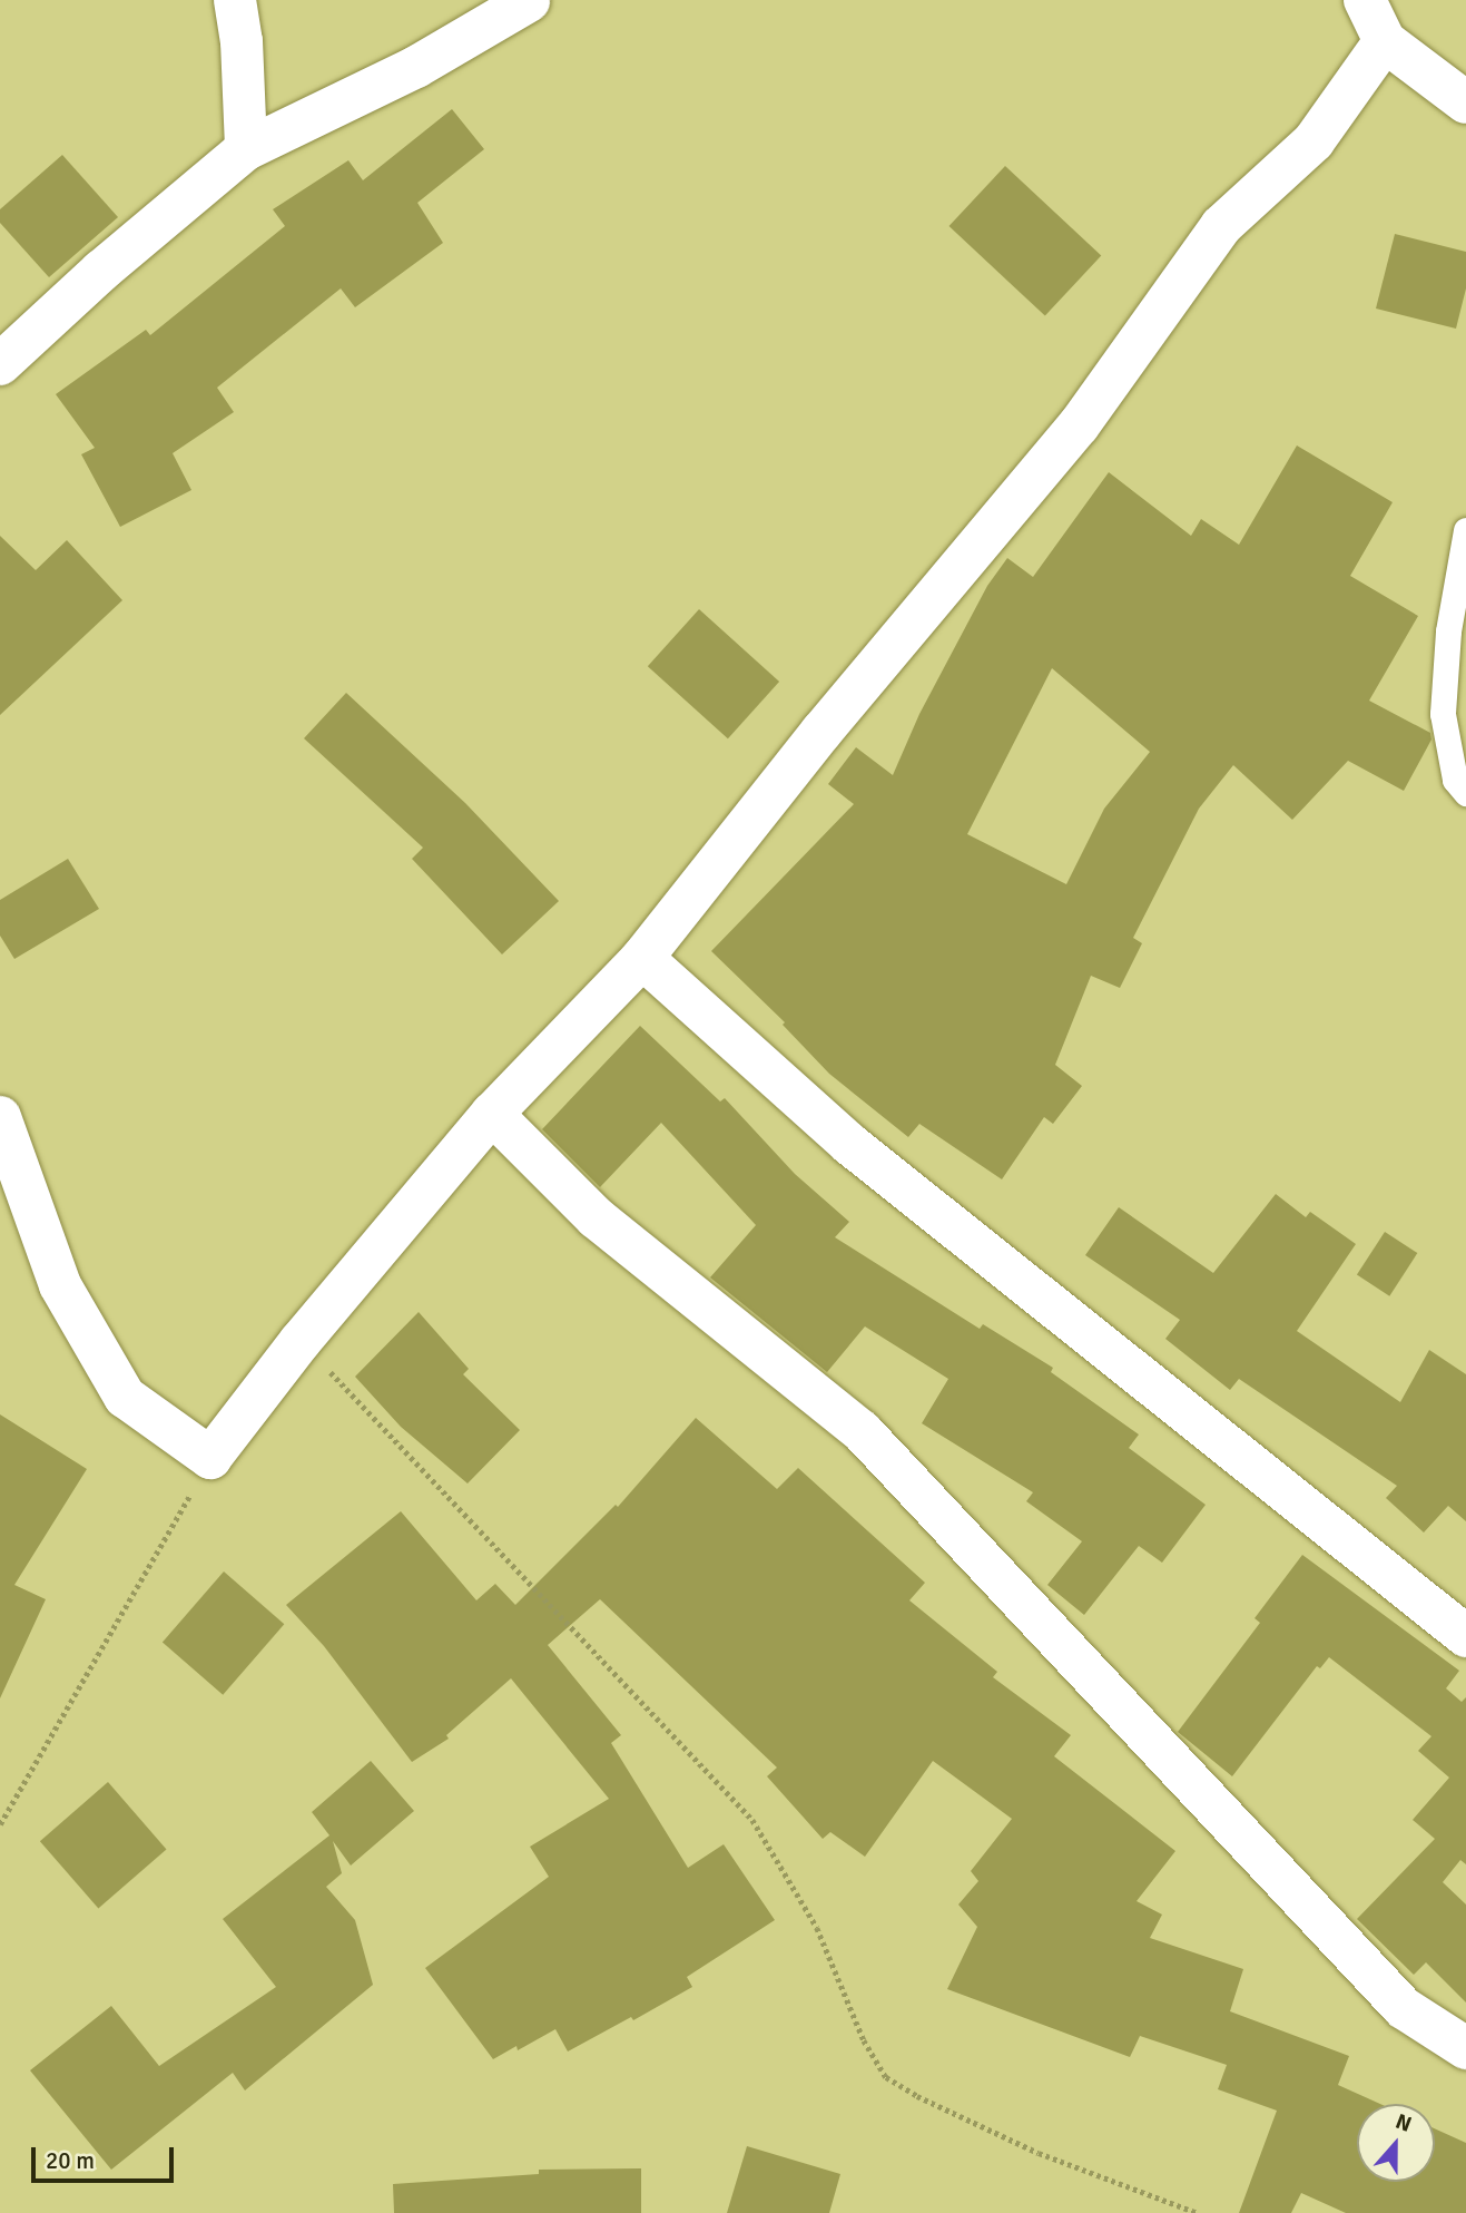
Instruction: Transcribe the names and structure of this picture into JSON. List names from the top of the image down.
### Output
{
  "scale_bar": "20 m",
  "north": "top"
}
